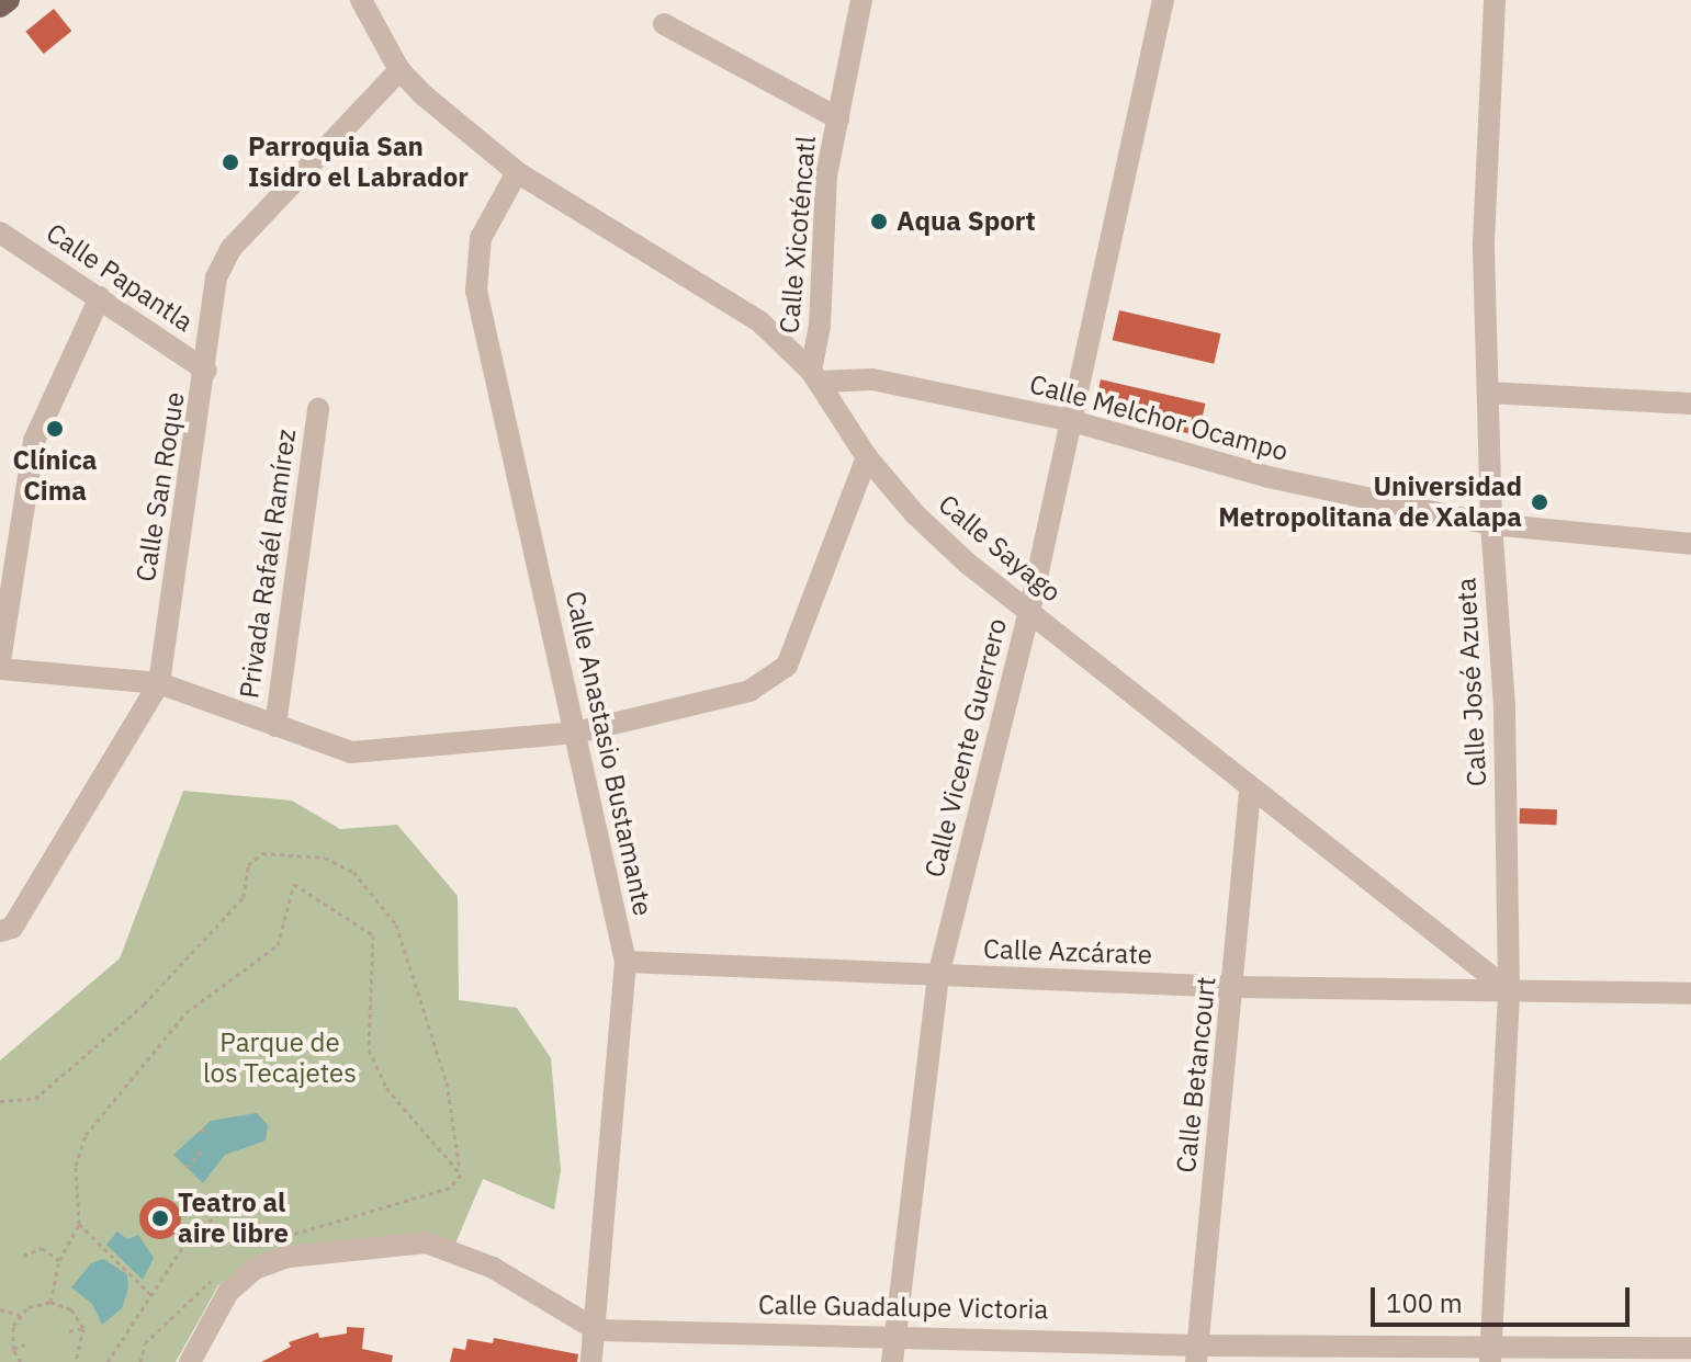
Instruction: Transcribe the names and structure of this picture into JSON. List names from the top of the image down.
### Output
{
  "streets": {
    "street": [
      "Calle Xicoténcatl",
      "Calle Papantla",
      "Calle Melchor Ocampo",
      "Calle San Roque",
      "Calle Sayago",
      "Privada Rafaél Ramírez",
      "Calle José Azueta",
      "Calle Vicente Guerrero",
      "Calle Anastasio Bustamante",
      "Calle Azcárate",
      "Calle Betancourt",
      "Calle Guadalupe Victoria"
    ]
  },
  "crossings": [
    ["Calle Xicoténcatl", "Calle Melchor Ocampo"],
    ["Calle Xicoténcatl", "Calle Sayago"],
    ["Calle Papantla", "Calle San Roque"],
    ["Calle Melchor Ocampo", "Calle Sayago"],
    ["Calle Melchor Ocampo", "Calle José Azueta"],
    ["Calle Melchor Ocampo", "Calle Vicente Guerrero"],
    ["Calle San Roque", "Calle Sayago"],
    ["Calle Sayago", "Calle José Azueta"],
    ["Calle Sayago", "Calle Vicente Guerrero"],
    ["Calle Sayago", "Calle Anastasio Bustamante"],
    ["Calle Sayago", "Calle Azcárate"],
    ["Calle Sayago", "Calle Betancourt"],
    ["Calle José Azueta", "Calle Azcárate"],
    ["Calle José Azueta", "Calle Guadalupe Victoria"],
    ["Calle Vicente Guerrero", "Calle Azcárate"],
    ["Calle Vicente Guerrero", "Calle Guadalupe Victoria"],
    ["Calle Anastasio Bustamante", "Calle Azcárate"],
    ["Calle Anastasio Bustamante", "Calle Guadalupe Victoria"],
    ["Calle Azcárate", "Calle Betancourt"],
    ["Calle Betancourt", "Calle Guadalupe Victoria"]
  ],
  "parks": ["Parque de los Tecajetes"],
  "places": [
    "Parroquia San Isidro el Labrador",
    "Aqua Sport",
    "Clínica Cima",
    "Universidad Metropolitana de Xalapa",
    "Teatro al aire libre"
  ],
  "scale_bar": "100 m"
}
